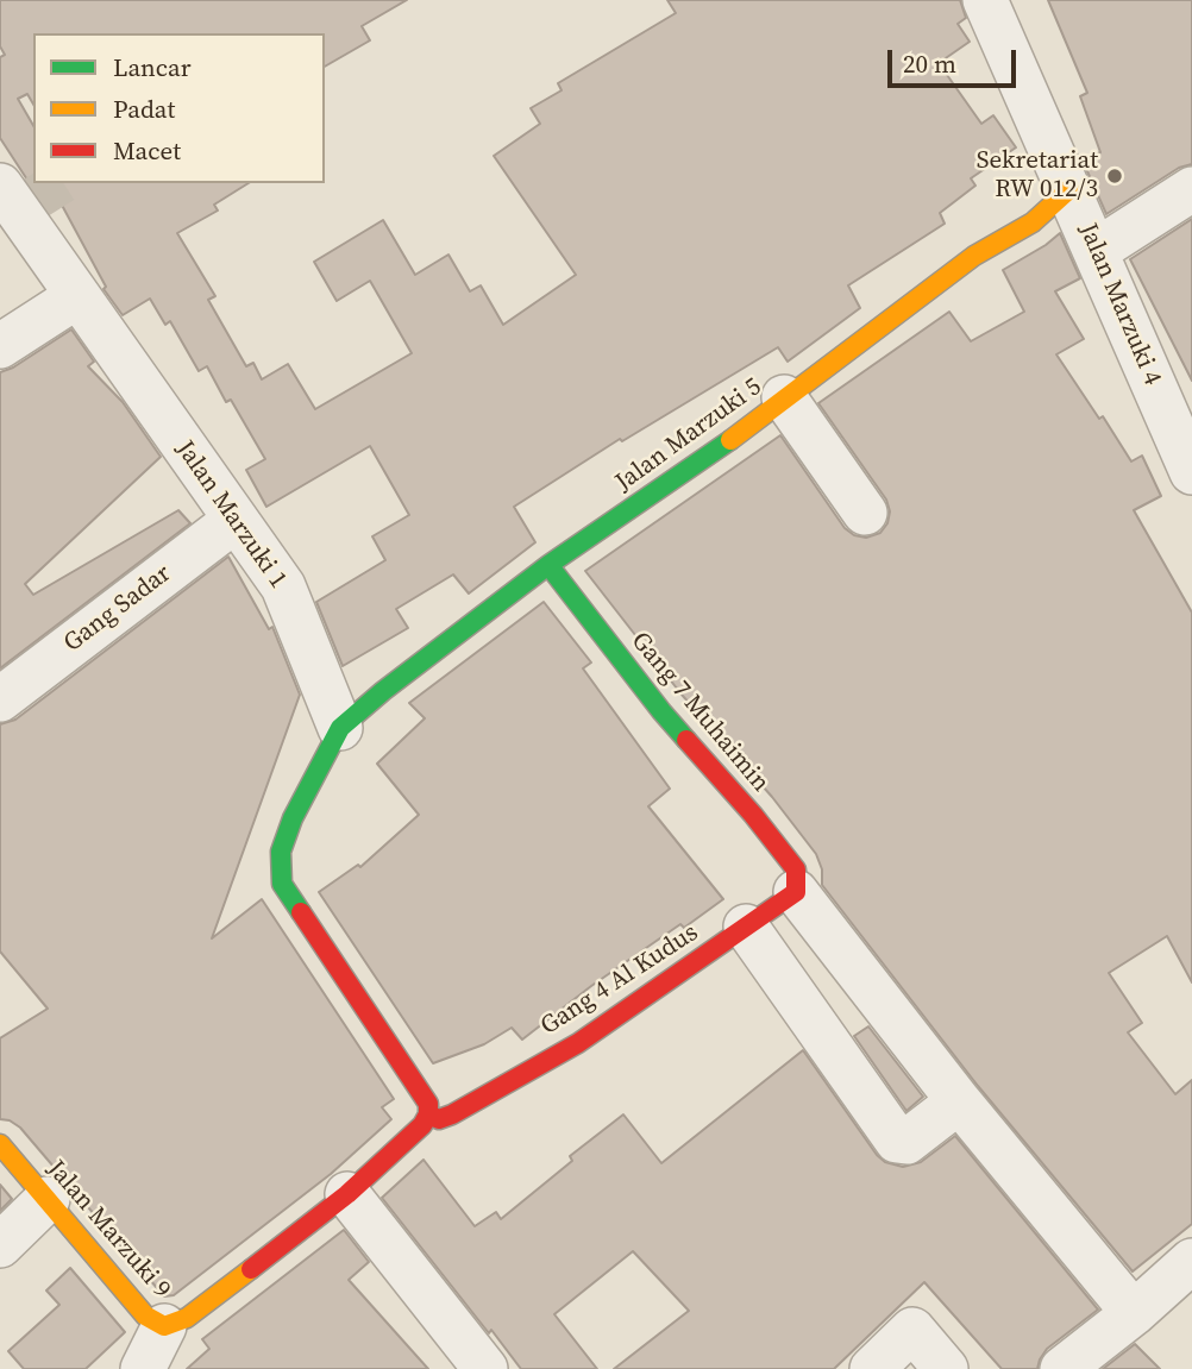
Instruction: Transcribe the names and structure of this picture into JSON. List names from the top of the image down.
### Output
{
  "streets": {
    "street": [
      "Jalan Marzuki 4",
      "Jalan Marzuki 5",
      "Jalan Marzuki 1",
      "Gang Sadar",
      "Gang 7 Muhaimin",
      "Gang 4 Al Kudus",
      "Jalan Marzuki 9"
    ]
  },
  "crossings": [
    ["Jalan Marzuki 4", "Jalan Marzuki 5"],
    ["Jalan Marzuki 5", "Jalan Marzuki 1"],
    ["Jalan Marzuki 5", "Gang 7 Muhaimin"],
    ["Jalan Marzuki 1", "Gang Sadar"],
    ["Gang 7 Muhaimin", "Gang 4 Al Kudus"]
  ],
  "places": ["Sekretariat RW 012/3"],
  "legend": ["Lancar", "Padat", "Macet"],
  "scale_bar": "20 m"
}
